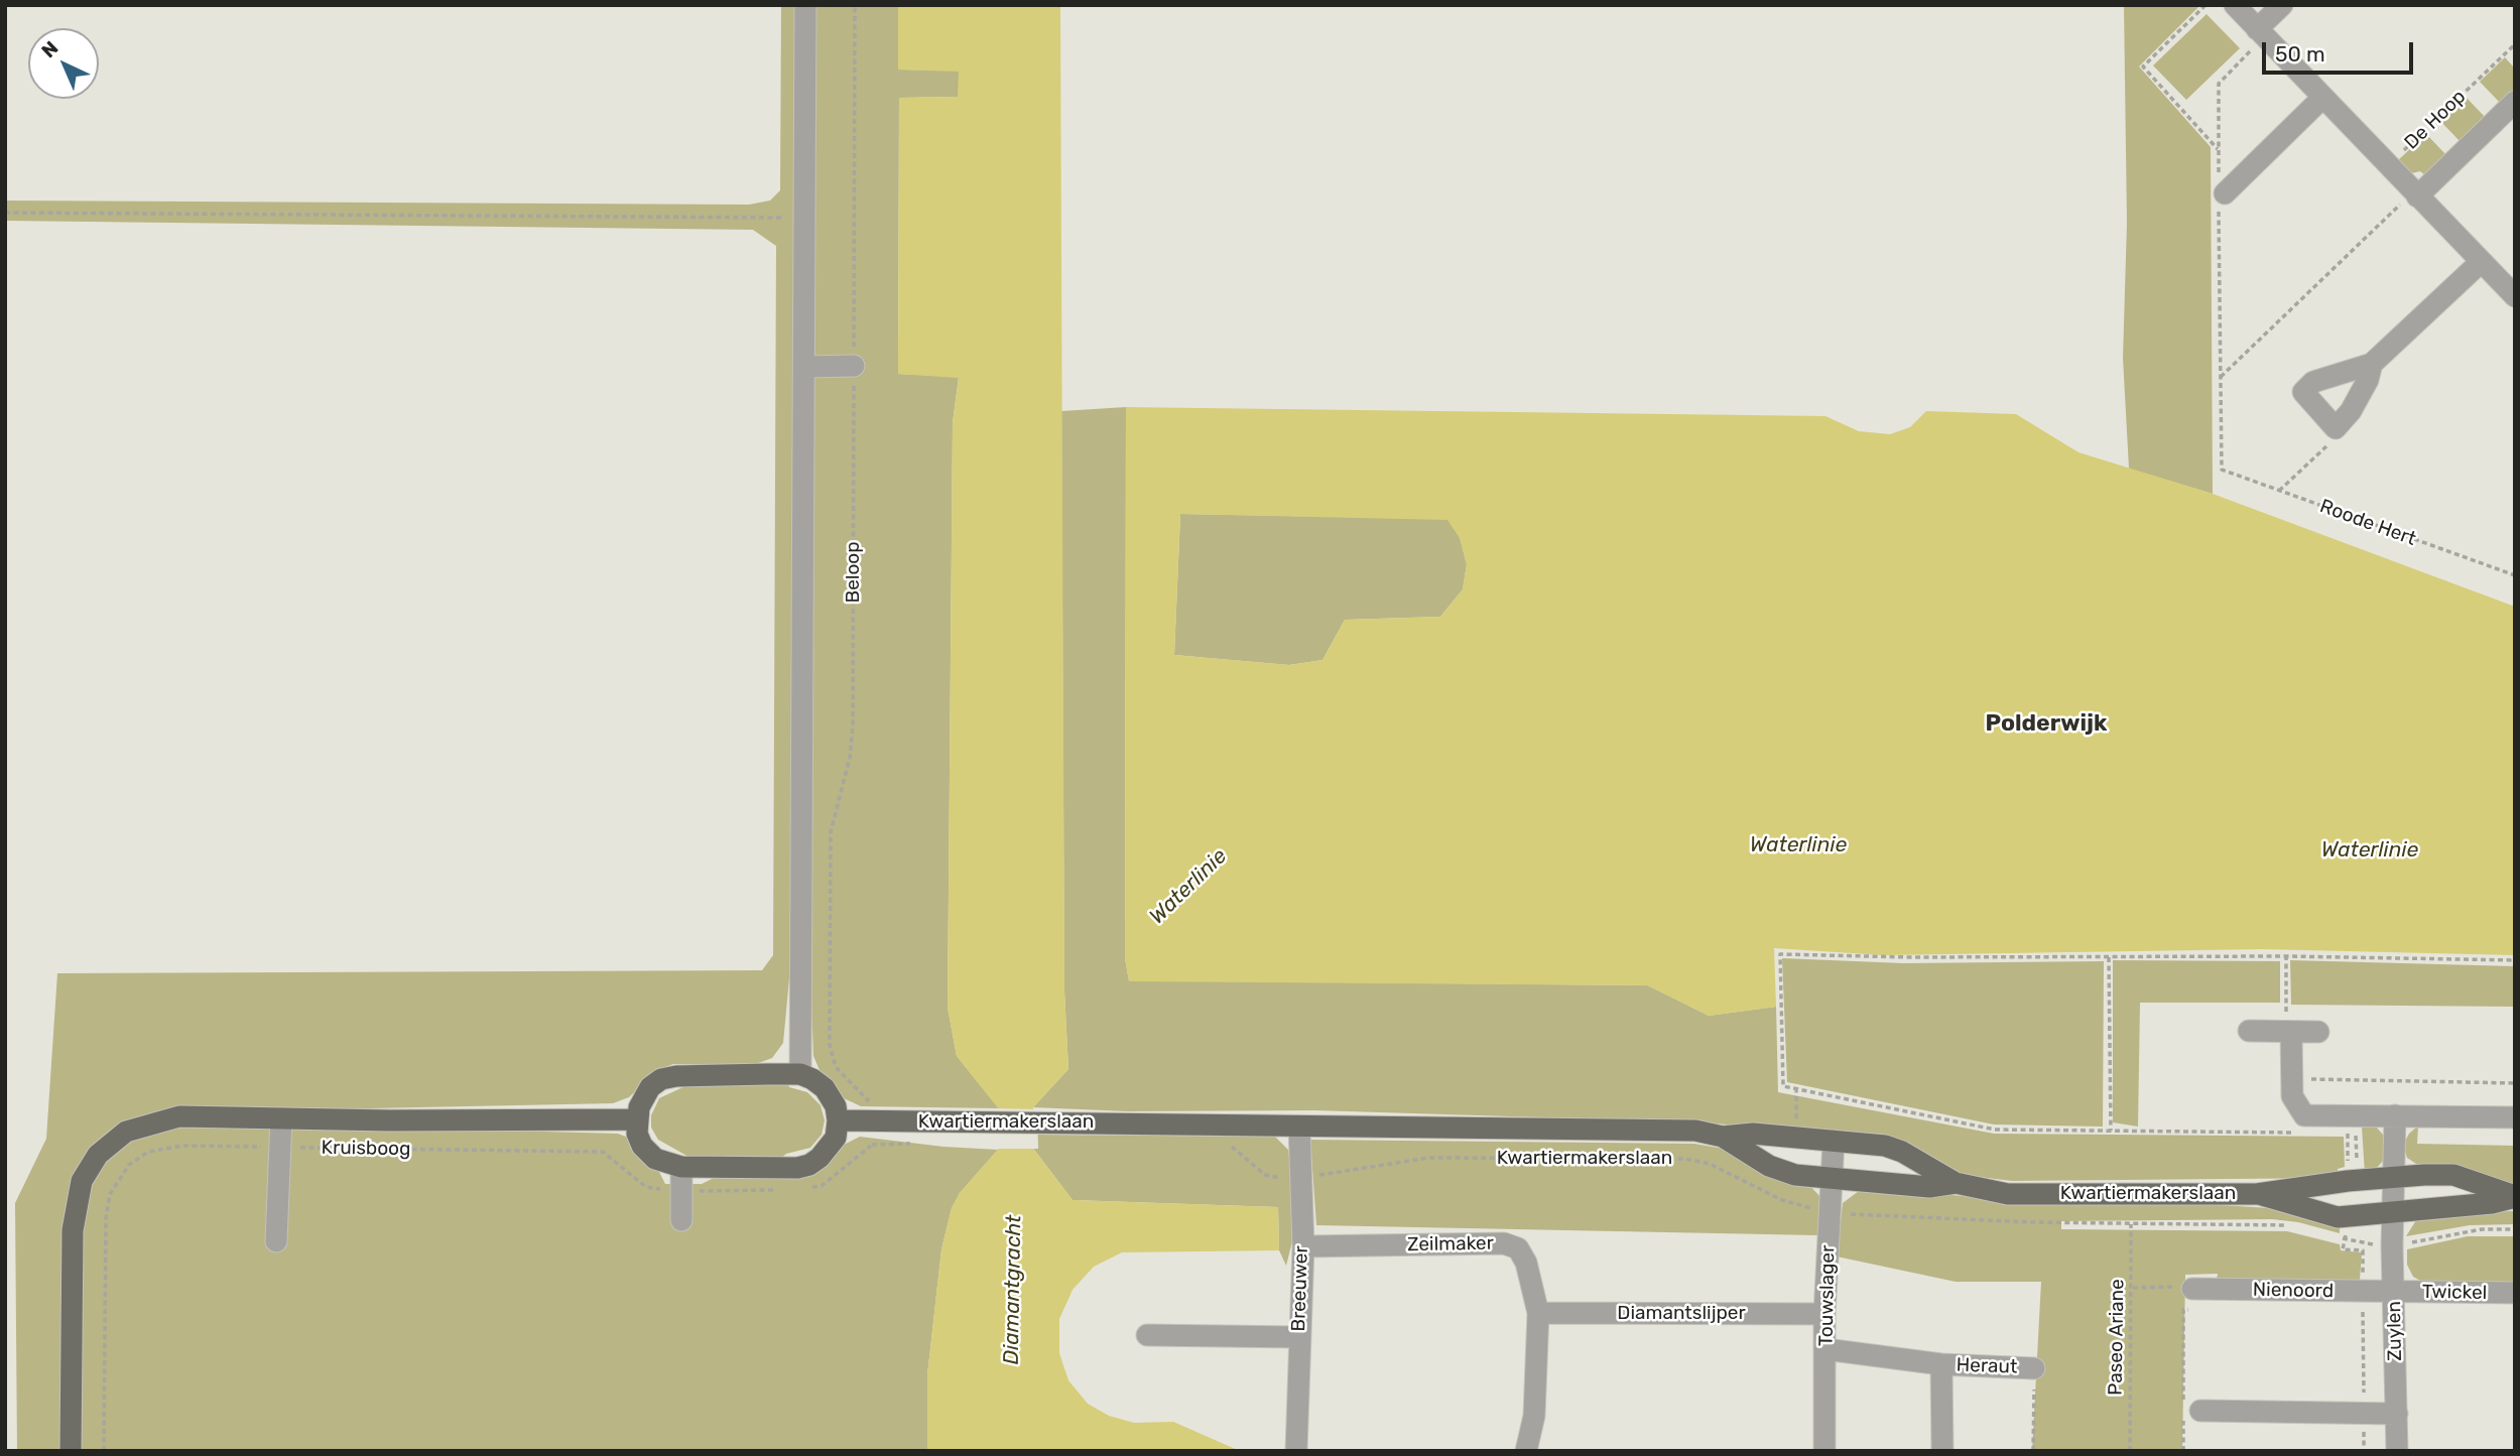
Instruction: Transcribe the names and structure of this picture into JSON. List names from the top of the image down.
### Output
{
  "streets": {
    "main road": ["Kwartiermakerslaan", "Kruisboog"],
    "street": [
      "Zeilmaker",
      "Breeuwer",
      "Nienoord",
      "Twickel",
      "Touwslager",
      "Diamantslijper",
      "Zuylen",
      "Heraut"
    ],
    "path": [
      "De Hoop",
      "Roode Hert",
      "Beloop",
      "Paseo Ariane"
    ]
  },
  "crossings": [
    ["Beloop", "Kwartiermakerslaan"],
    ["Kwartiermakerslaan", "Breeuwer"],
    ["Kwartiermakerslaan", "Touwslager"],
    ["Kwartiermakerslaan", "Zuylen"],
    ["Kwartiermakerslaan", "Paseo Ariane"],
    ["Zeilmaker", "Breeuwer"],
    ["Zeilmaker", "Diamantslijper"],
    ["Nienoord", "Twickel"],
    ["Nienoord", "Zuylen"],
    ["Twickel", "Zuylen"],
    ["Touwslager", "Diamantslijper"],
    ["Touwslager", "Heraut"]
  ],
  "districts": ["Polderwijk"],
  "water": ["Waterlinie", "Diamantgracht"],
  "scale_bar": "50 m",
  "north": "top left"
}
